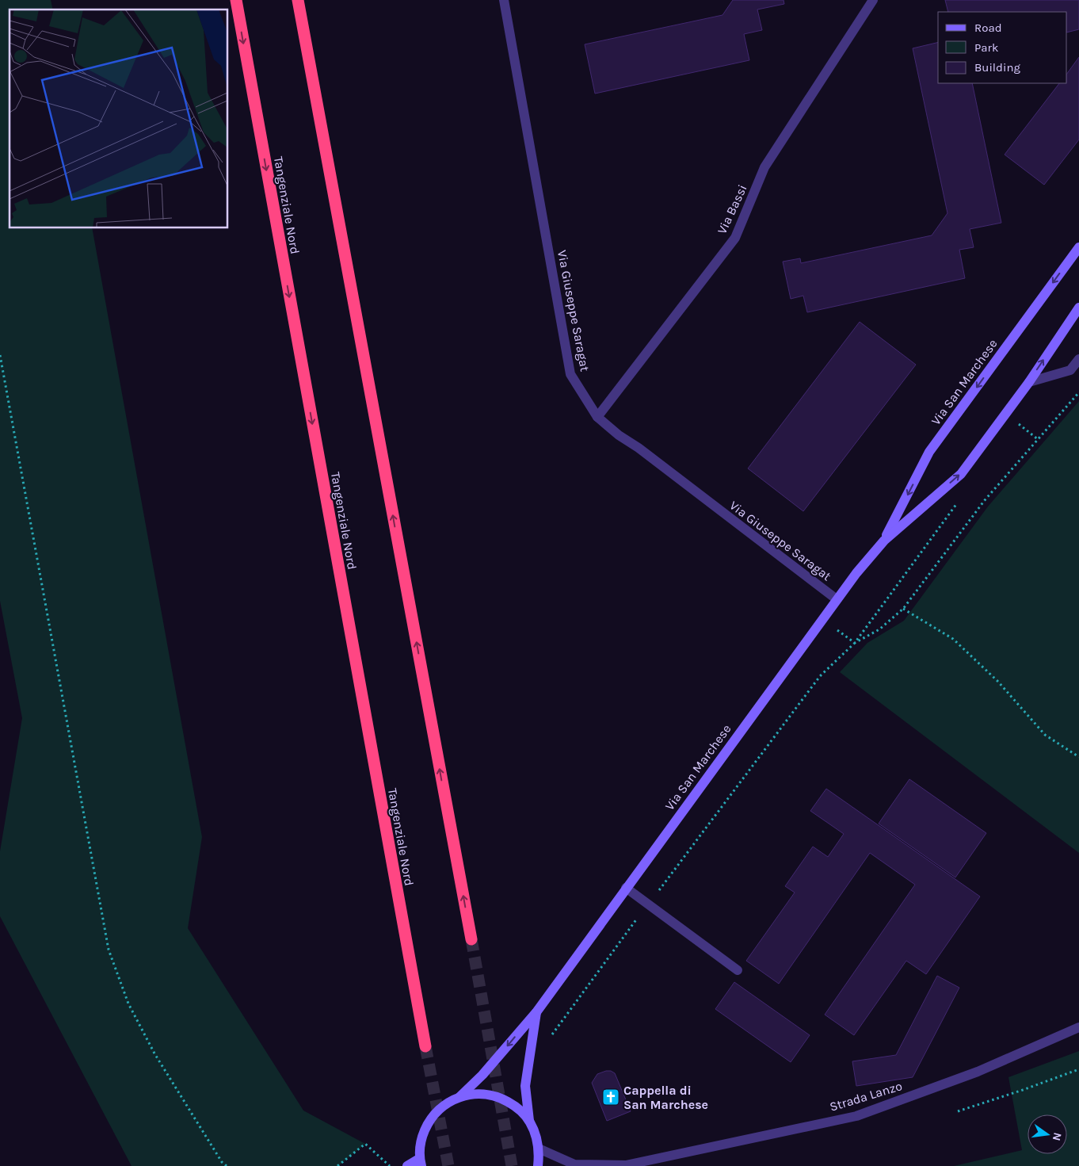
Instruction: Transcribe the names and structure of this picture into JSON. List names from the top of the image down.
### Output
{
  "streets": {
    "highway": ["Tangenziale Nord"],
    "street": [
      "Via Bassi",
      "Via Giuseppe Saragat",
      "Via San Marchese",
      "Strada Lanzo"
    ]
  },
  "crossings": [
    ["Via Bassi", "Via Giuseppe Saragat"],
    ["Via Giuseppe Saragat", "Via San Marchese"]
  ],
  "places": {
    "church": ["Cappella di San Marchese"]
  },
  "legend": ["Road", "Park", "Building"],
  "north": "right"
}
